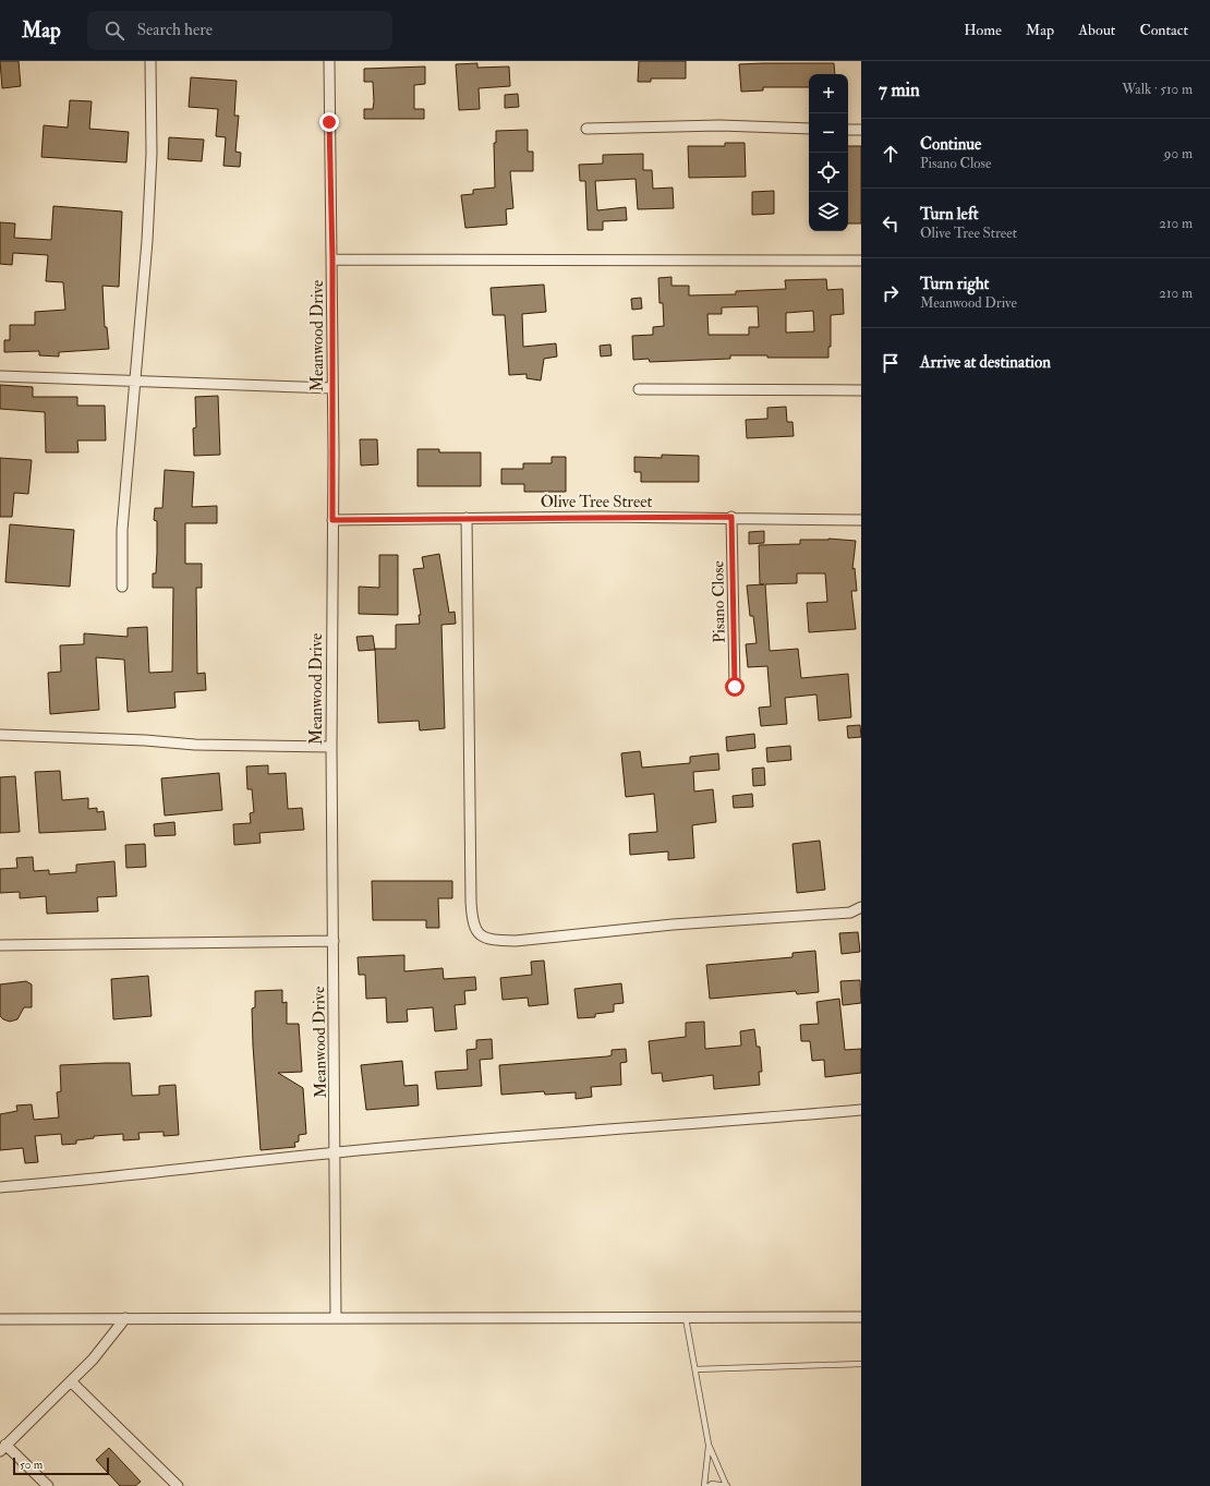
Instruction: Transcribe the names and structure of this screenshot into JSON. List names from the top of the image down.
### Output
{
  "streets": {
    "street": ["Meanwood Drive", "Olive Tree Street", "Pisano Close"]
  },
  "crossings": [
    ["Meanwood Drive", "Olive Tree Street"],
    ["Olive Tree Street", "Pisano Close"]
  ],
  "scale_bar": "50 m",
  "page": {
    "header": "Map",
    "search": "Search here",
    "nav": [
      "Home",
      "Map",
      "About",
      "Contact"
    ],
    "heading": ["7 min", "Walk · 510 m"],
    "map_buttons": ["+", "−"],
    "list": [
      ["Continue", "Pisano Close", "90 m"],
      ["Turn left", "Olive Tree Street", "210 m"],
      ["Turn right", "Meanwood Drive", "210 m"],
      "Arrive at destination"
    ],
    "scale": "50 m"
  }
}
